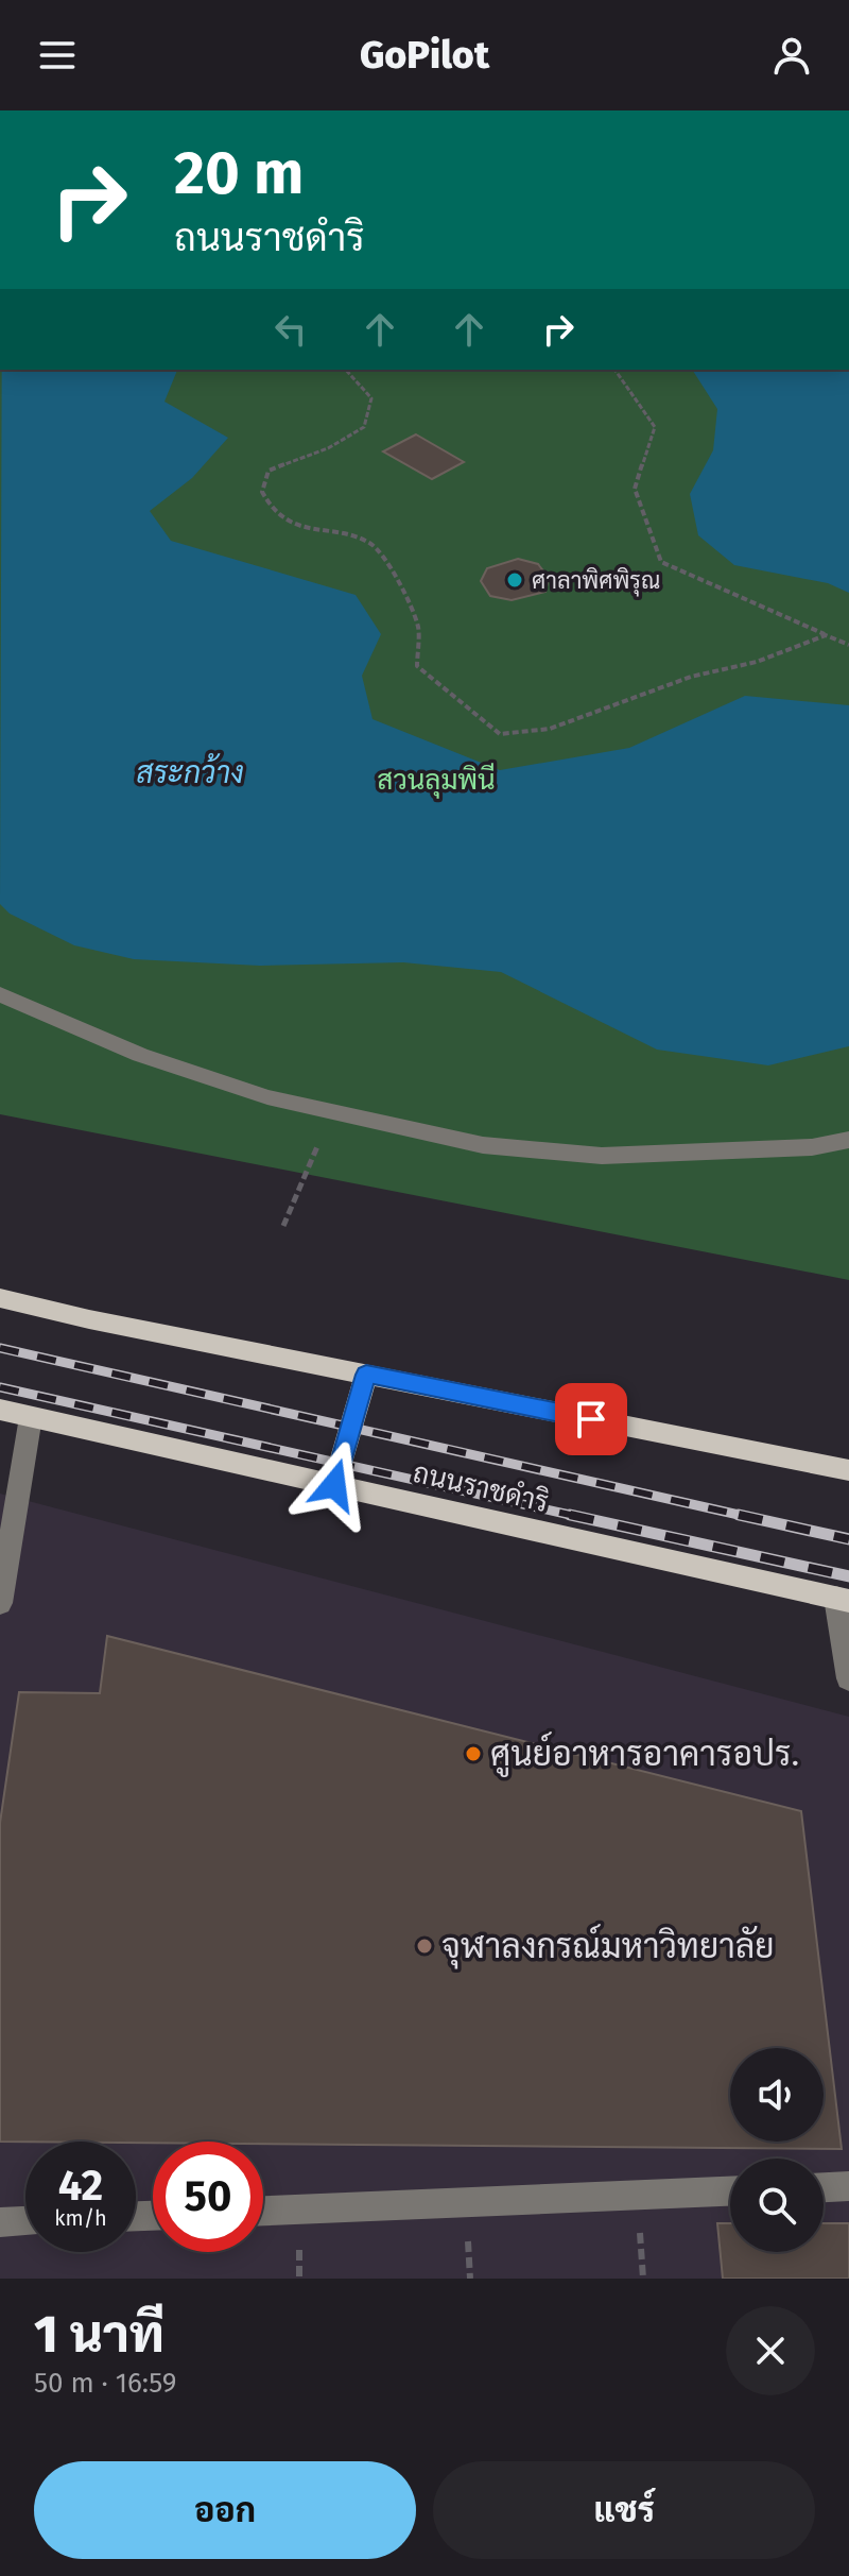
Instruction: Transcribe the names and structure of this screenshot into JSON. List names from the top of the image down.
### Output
{
  "streets": {
    "main road": ["ถนนราชดำริ"]
  },
  "water": ["สระกว้าง"],
  "parks": ["สวนลุมพินี"],
  "places": ["ศาลาพิศพิรุณ", "ศูนย์อาหารอาคารอปร.", "จุฬาลงกรณ์มหาวิทยาลัย"],
  "page": {
    "header": "GoPilot",
    "turn": ["20 m", "ถนนราชดำริ"],
    "speed": "42 km/h",
    "limit": "50",
    "heading": ["1 นาที", "50 m · 16:59"],
    "buttons": ["ออก", "แชร์"]
  }
}
